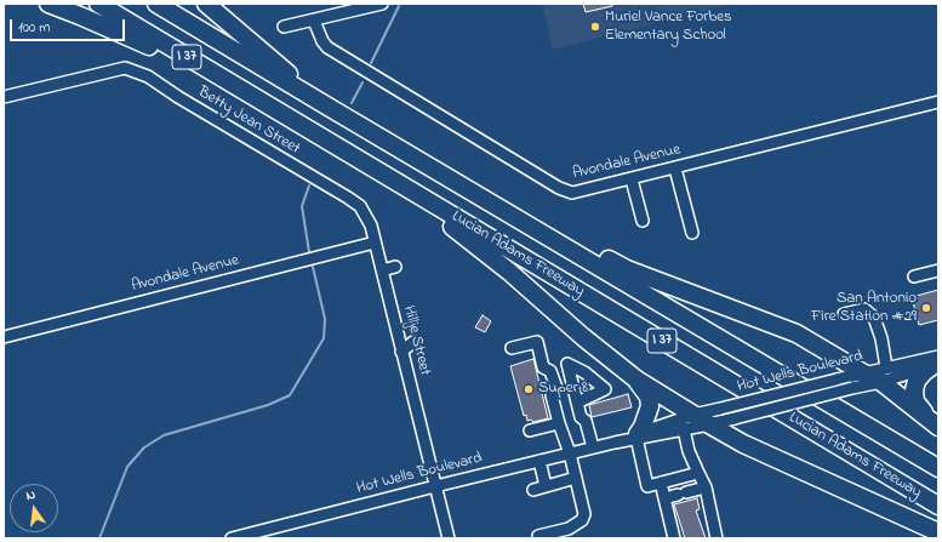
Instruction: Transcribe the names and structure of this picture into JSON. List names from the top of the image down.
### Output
{
  "streets": {
    "highway": ["I 37", "Lucian Adams Freeway"],
    "street": [
      "Betty Jean Street",
      "Avondale Avenue",
      "Hillje Street",
      "Hot Wells Boulevard"
    ]
  },
  "crossings": [
    ["Betty Jean Street", "Hillje Street"],
    ["Avondale Avenue", "Hillje Street"],
    ["Hillje Street", "Hot Wells Boulevard"]
  ],
  "places": ["Muriel Vance Forbes Elementary School", "San Antonio Fire Station #29", "Super 8"],
  "scale_bar": "100 m",
  "north": "top"
}
